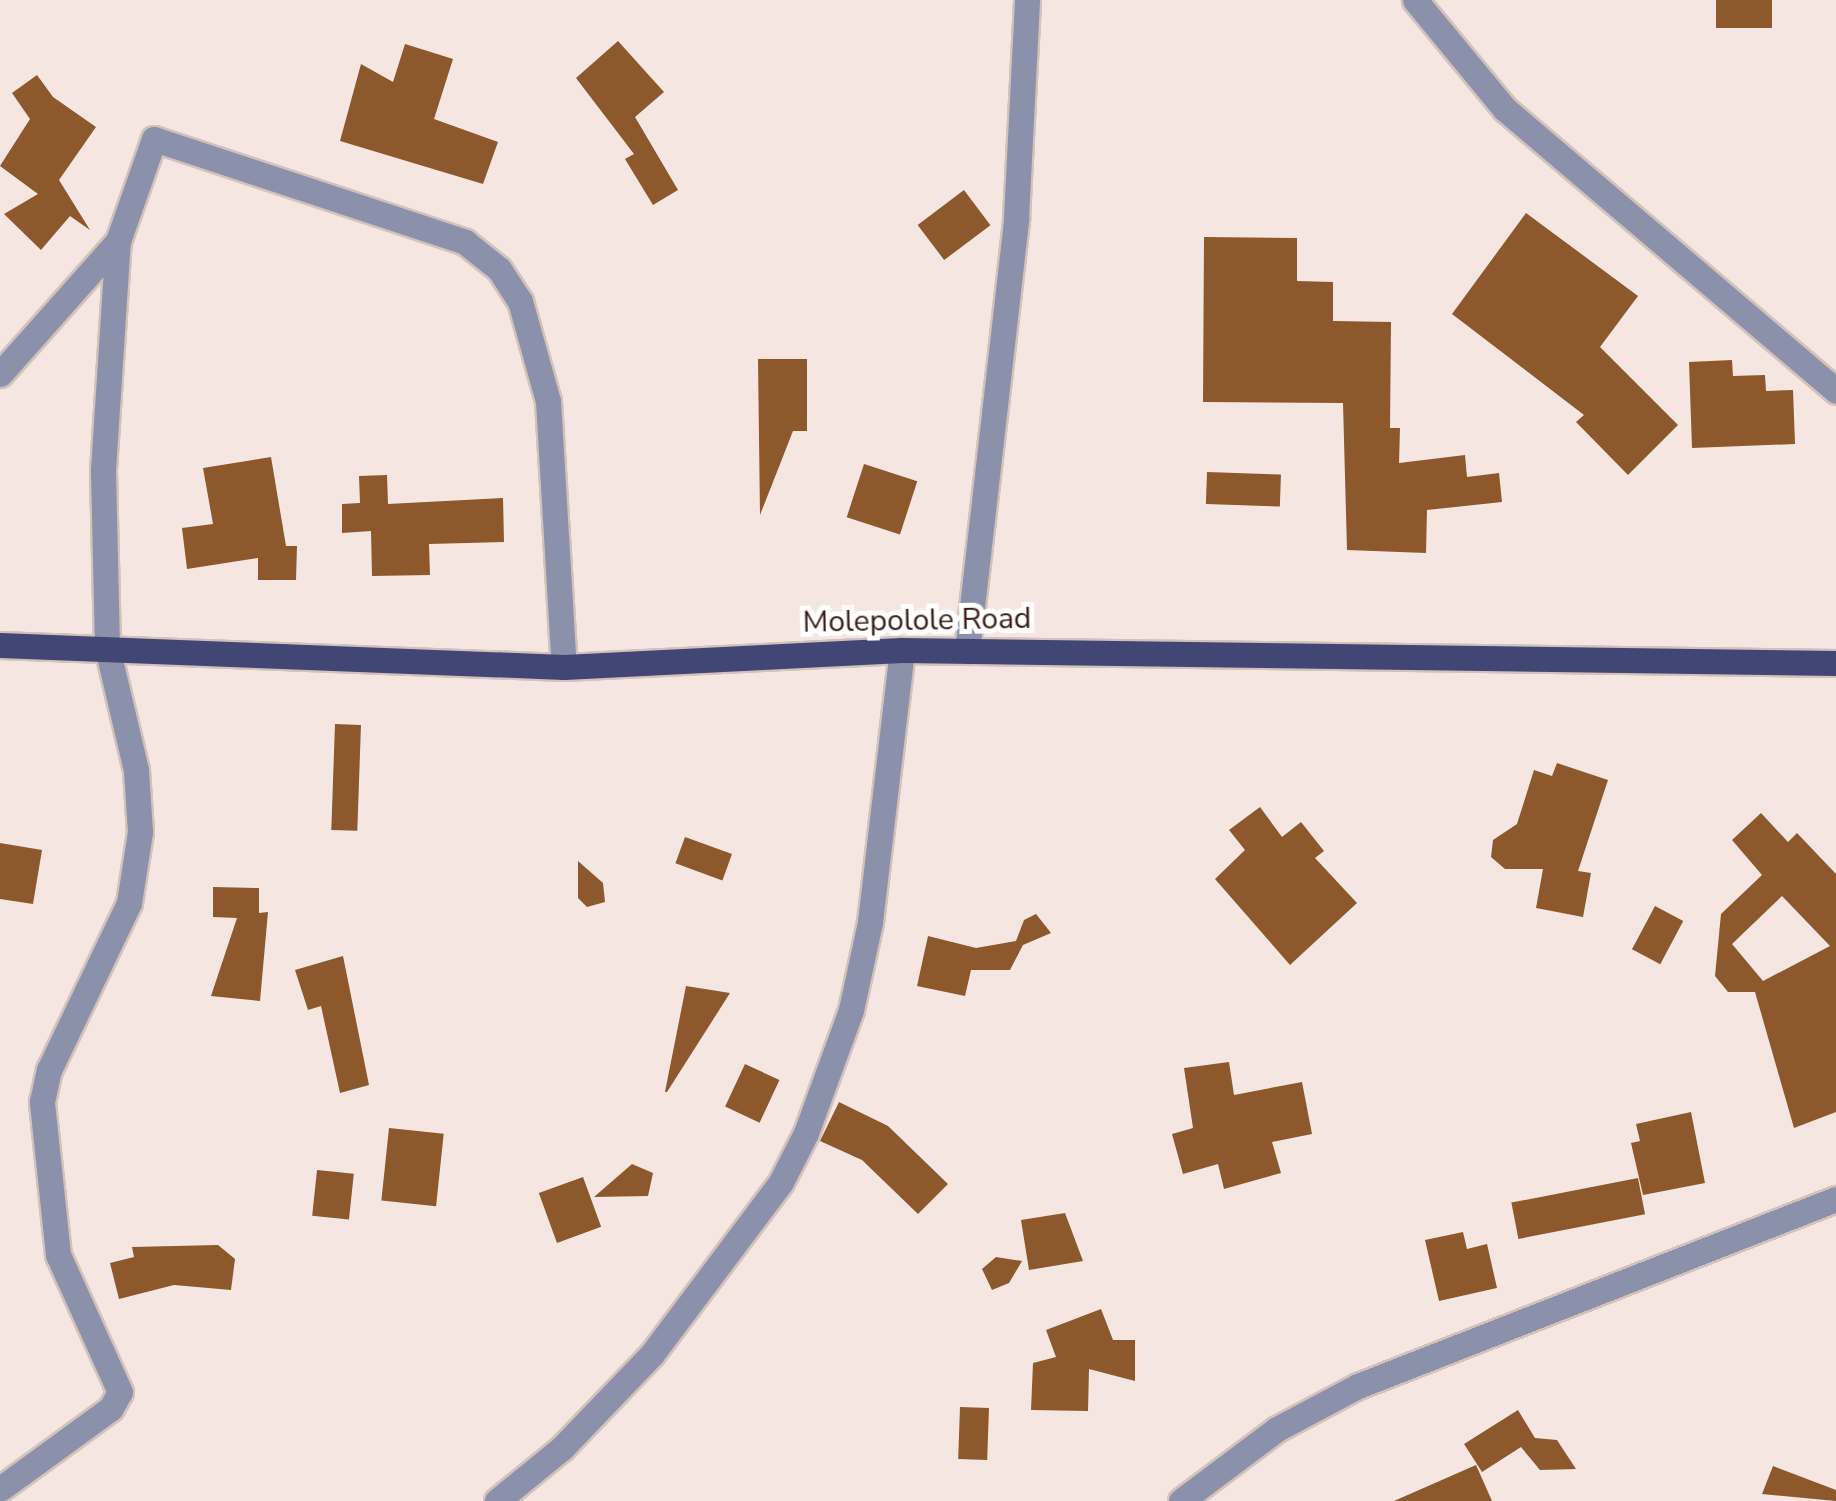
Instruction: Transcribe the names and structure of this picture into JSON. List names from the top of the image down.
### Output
{
  "streets": {
    "main road": ["Molepolole Road"]
  }
}
